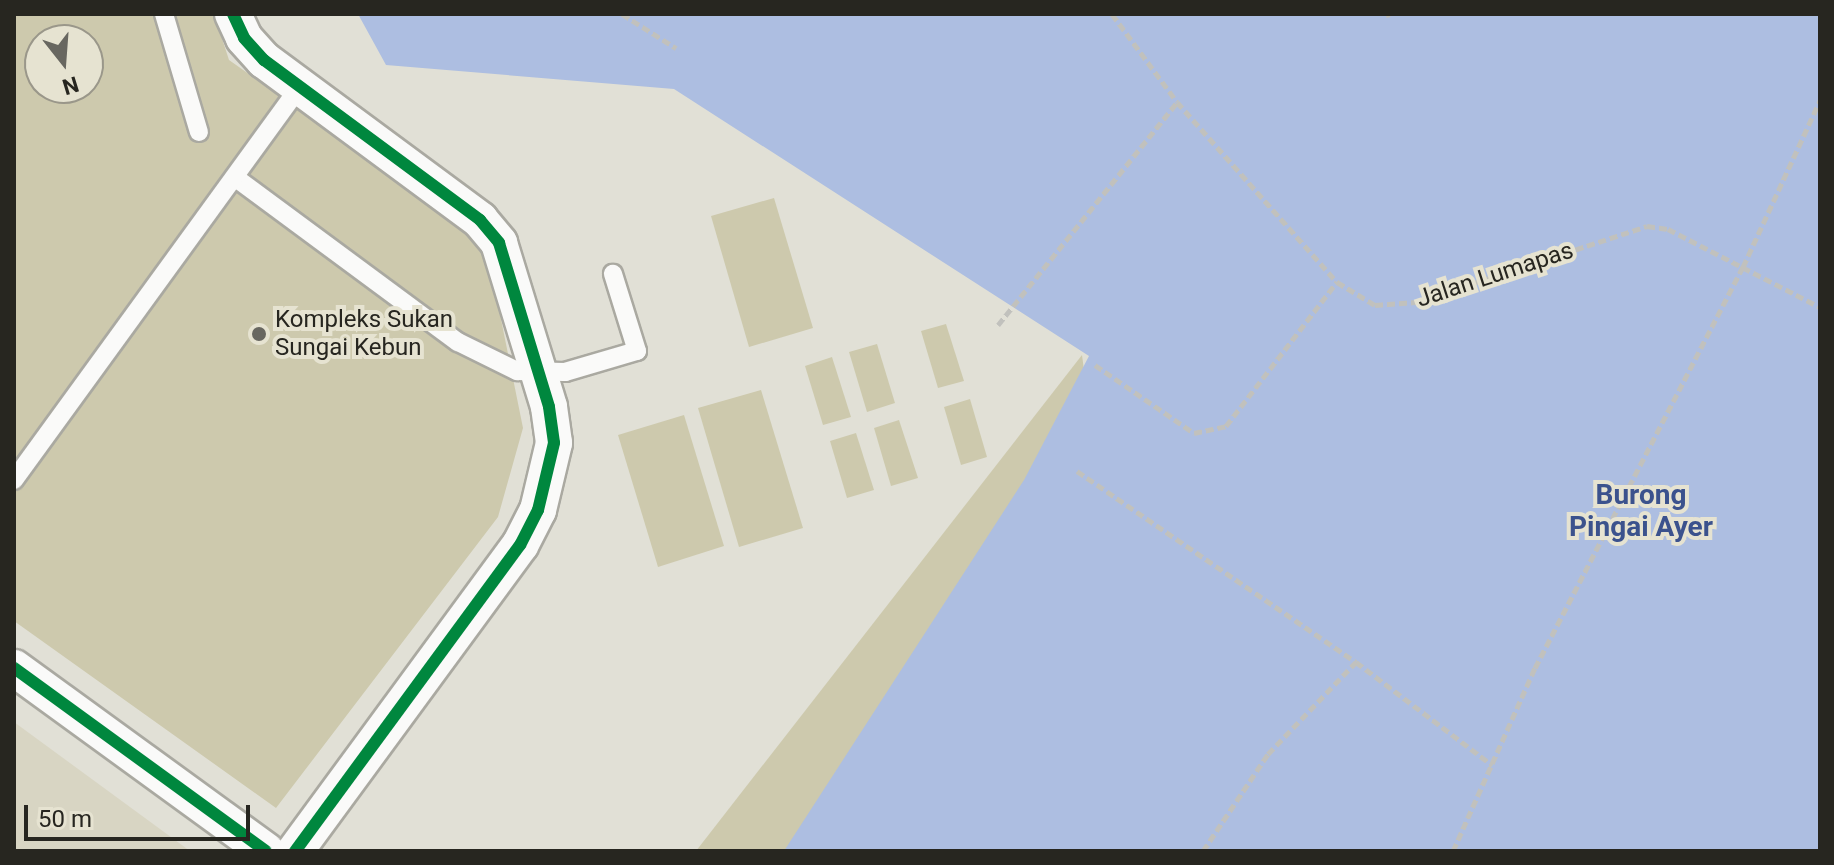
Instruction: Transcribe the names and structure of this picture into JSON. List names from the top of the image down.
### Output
{
  "streets": {
    "path": ["Jalan Lumapas"]
  },
  "districts": ["Burong Pingai Ayer"],
  "places": ["Kompleks Sukan Sungai Kebun"],
  "scale_bar": "50 m",
  "north": "bottom"
}
